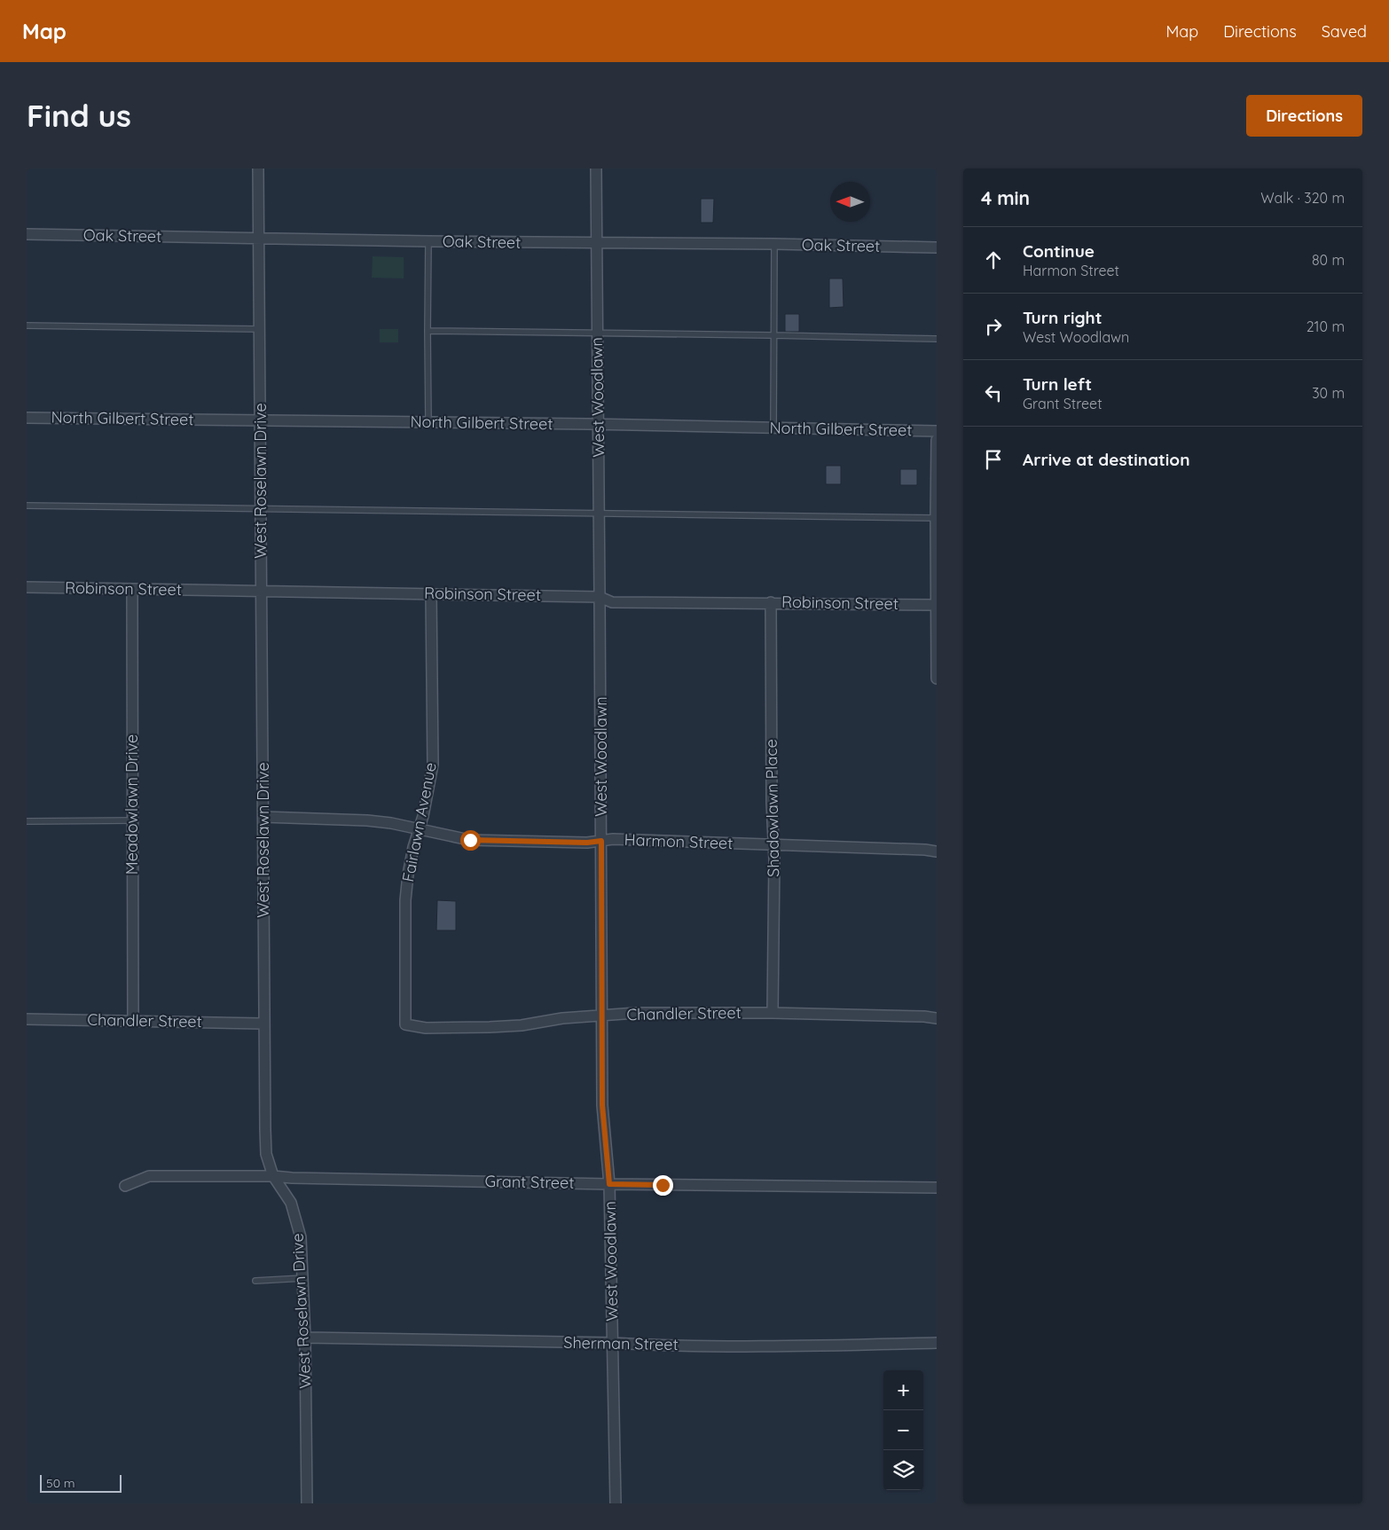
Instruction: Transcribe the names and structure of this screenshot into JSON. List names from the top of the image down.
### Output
{
  "streets": {
    "street": [
      "Oak Street",
      "West Woodlawn",
      "North Gilbert Street",
      "West Roselawn Drive",
      "Robinson Street",
      "Meadowlawn Drive",
      "Shadowlawn Place",
      "Fairlawn Avenue",
      "Harmon Street",
      "Chandler Street",
      "Grant Street",
      "Sherman Street"
    ]
  },
  "crossings": [
    ["Oak Street", "West Woodlawn"],
    ["Oak Street", "West Roselawn Drive"],
    ["West Woodlawn", "North Gilbert Street"],
    ["West Woodlawn", "Robinson Street"],
    ["West Woodlawn", "Harmon Street"],
    ["West Woodlawn", "Chandler Street"],
    ["West Woodlawn", "Grant Street"],
    ["West Woodlawn", "Sherman Street"],
    ["North Gilbert Street", "West Roselawn Drive"],
    ["West Roselawn Drive", "Robinson Street"],
    ["West Roselawn Drive", "Harmon Street"],
    ["West Roselawn Drive", "Chandler Street"],
    ["West Roselawn Drive", "Grant Street"],
    ["West Roselawn Drive", "Sherman Street"],
    ["Robinson Street", "Meadowlawn Drive"],
    ["Robinson Street", "Shadowlawn Place"],
    ["Robinson Street", "Fairlawn Avenue"],
    ["Meadowlawn Drive", "Chandler Street"],
    ["Shadowlawn Place", "Harmon Street"],
    ["Shadowlawn Place", "Chandler Street"],
    ["Fairlawn Avenue", "Harmon Street"],
    ["Fairlawn Avenue", "Chandler Street"]
  ],
  "scale_bar": "50 m",
  "north": "left",
  "page": {
    "header": "Map",
    "nav": ["Map", "Directions", "Saved"],
    "buttons": "Directions",
    "title": "Find us",
    "heading": ["4 min", "Walk · 320 m"],
    "list": [
      ["Continue", "Harmon Street", "80 m"],
      ["Turn right", "West Woodlawn", "210 m"],
      ["Turn left", "Grant Street", "30 m"],
      "Arrive at destination"
    ],
    "map_buttons": ["+", "−"],
    "scale": "50 m"
  }
}
